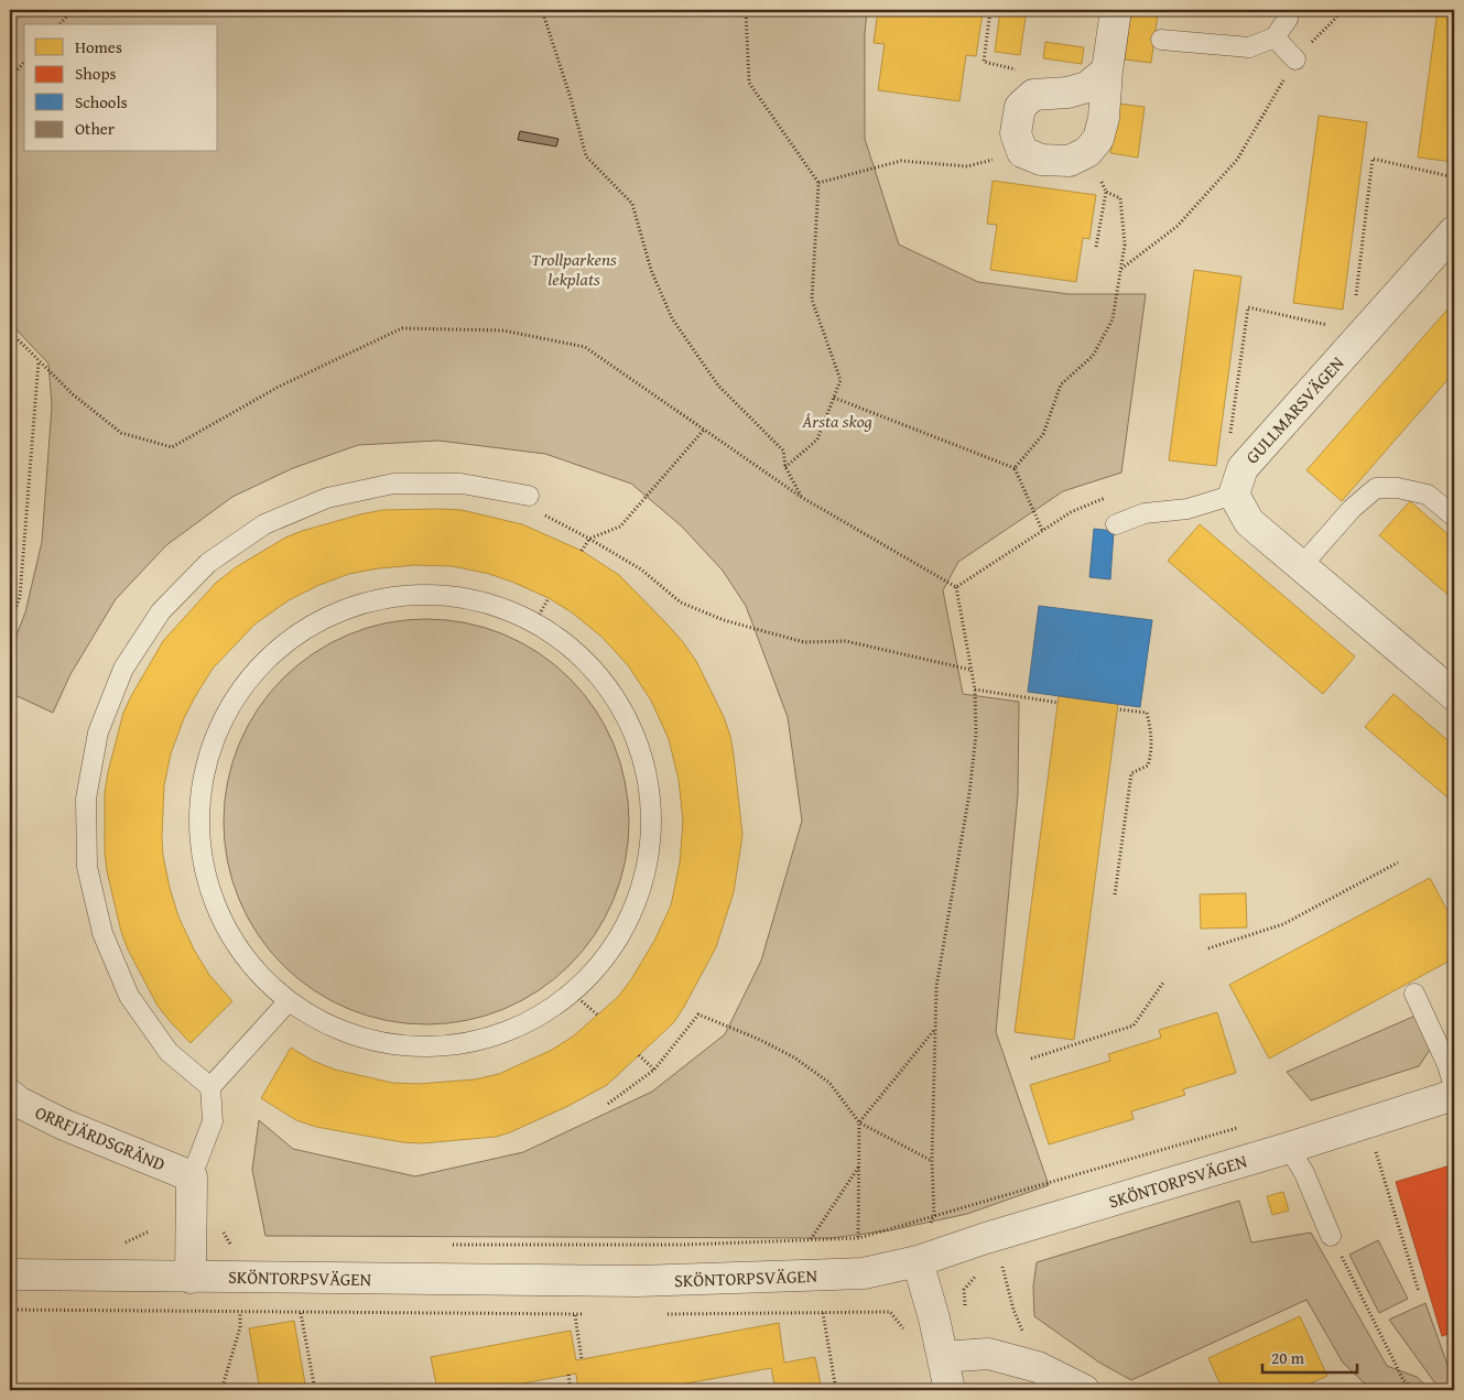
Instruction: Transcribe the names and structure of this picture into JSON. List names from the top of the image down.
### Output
{
  "streets": {
    "street": ["GULLMARSVÄGEN", "ORRFJÄRDSGRÄND", "SKÖNTORPSVÄGEN"]
  },
  "parks": ["Trollparkens lekplats", "Årsta skog"],
  "legend": [
    "Homes",
    "Shops",
    "Schools",
    "Other"
  ],
  "scale_bar": "20 m"
}
